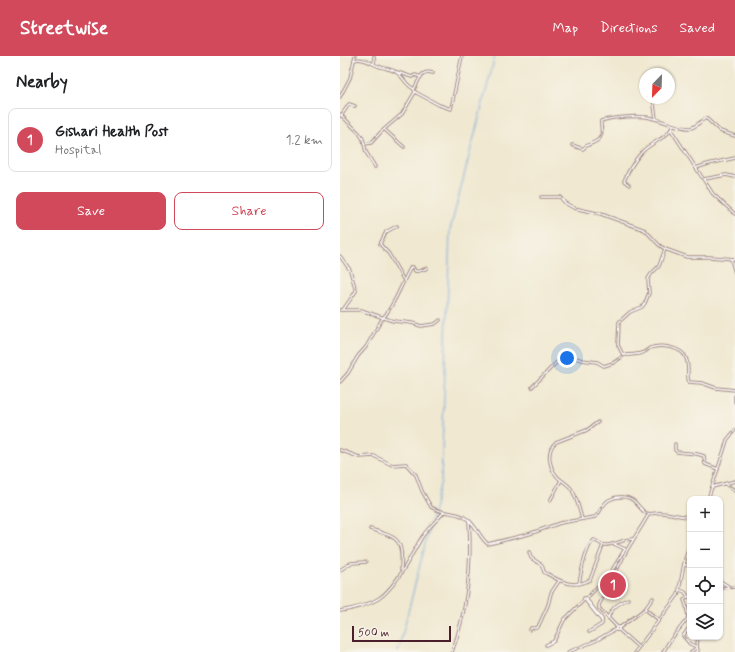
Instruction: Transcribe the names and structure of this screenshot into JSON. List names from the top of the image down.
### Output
{
  "scale_bar": "500 m",
  "north": "bottom left",
  "page": {
    "header": "Streetwise",
    "nav": ["Map", "Directions", "Saved"],
    "heading": "Nearby",
    "list": [
      {
        "mark": "1",
        "name": "Gishari Health Post",
        "note": "Hospital",
        "value": "1.2 km"
      }
    ],
    "buttons": ["Save", "Share"],
    "map_buttons": ["+", "−"],
    "pins": "1",
    "scale": "500 m"
  }
}
